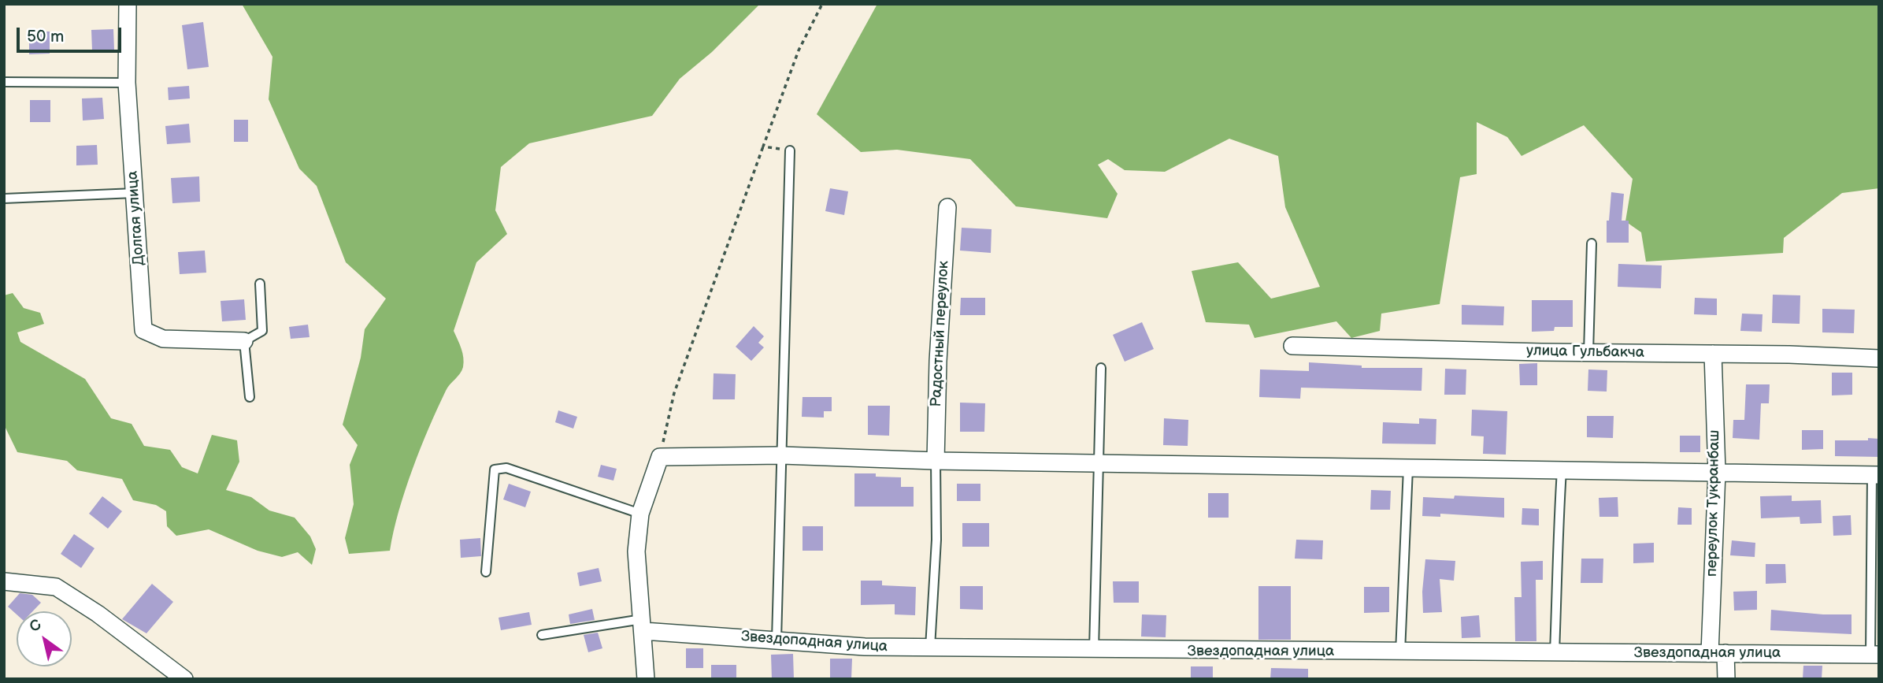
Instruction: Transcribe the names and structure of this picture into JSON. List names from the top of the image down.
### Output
{
  "streets": {
    "street": [
      "Долгая улица",
      "Радостный переулок",
      "улица Гульбакча",
      "переулок Тукранбаш",
      "Звездопадная улица"
    ]
  },
  "crossings": [
    ["улица Гульбакча", "переулок Тукранбаш"],
    ["переулок Тукранбаш", "Звездопадная улица"]
  ],
  "scale_bar": "50 m",
  "north": "top left"
}
